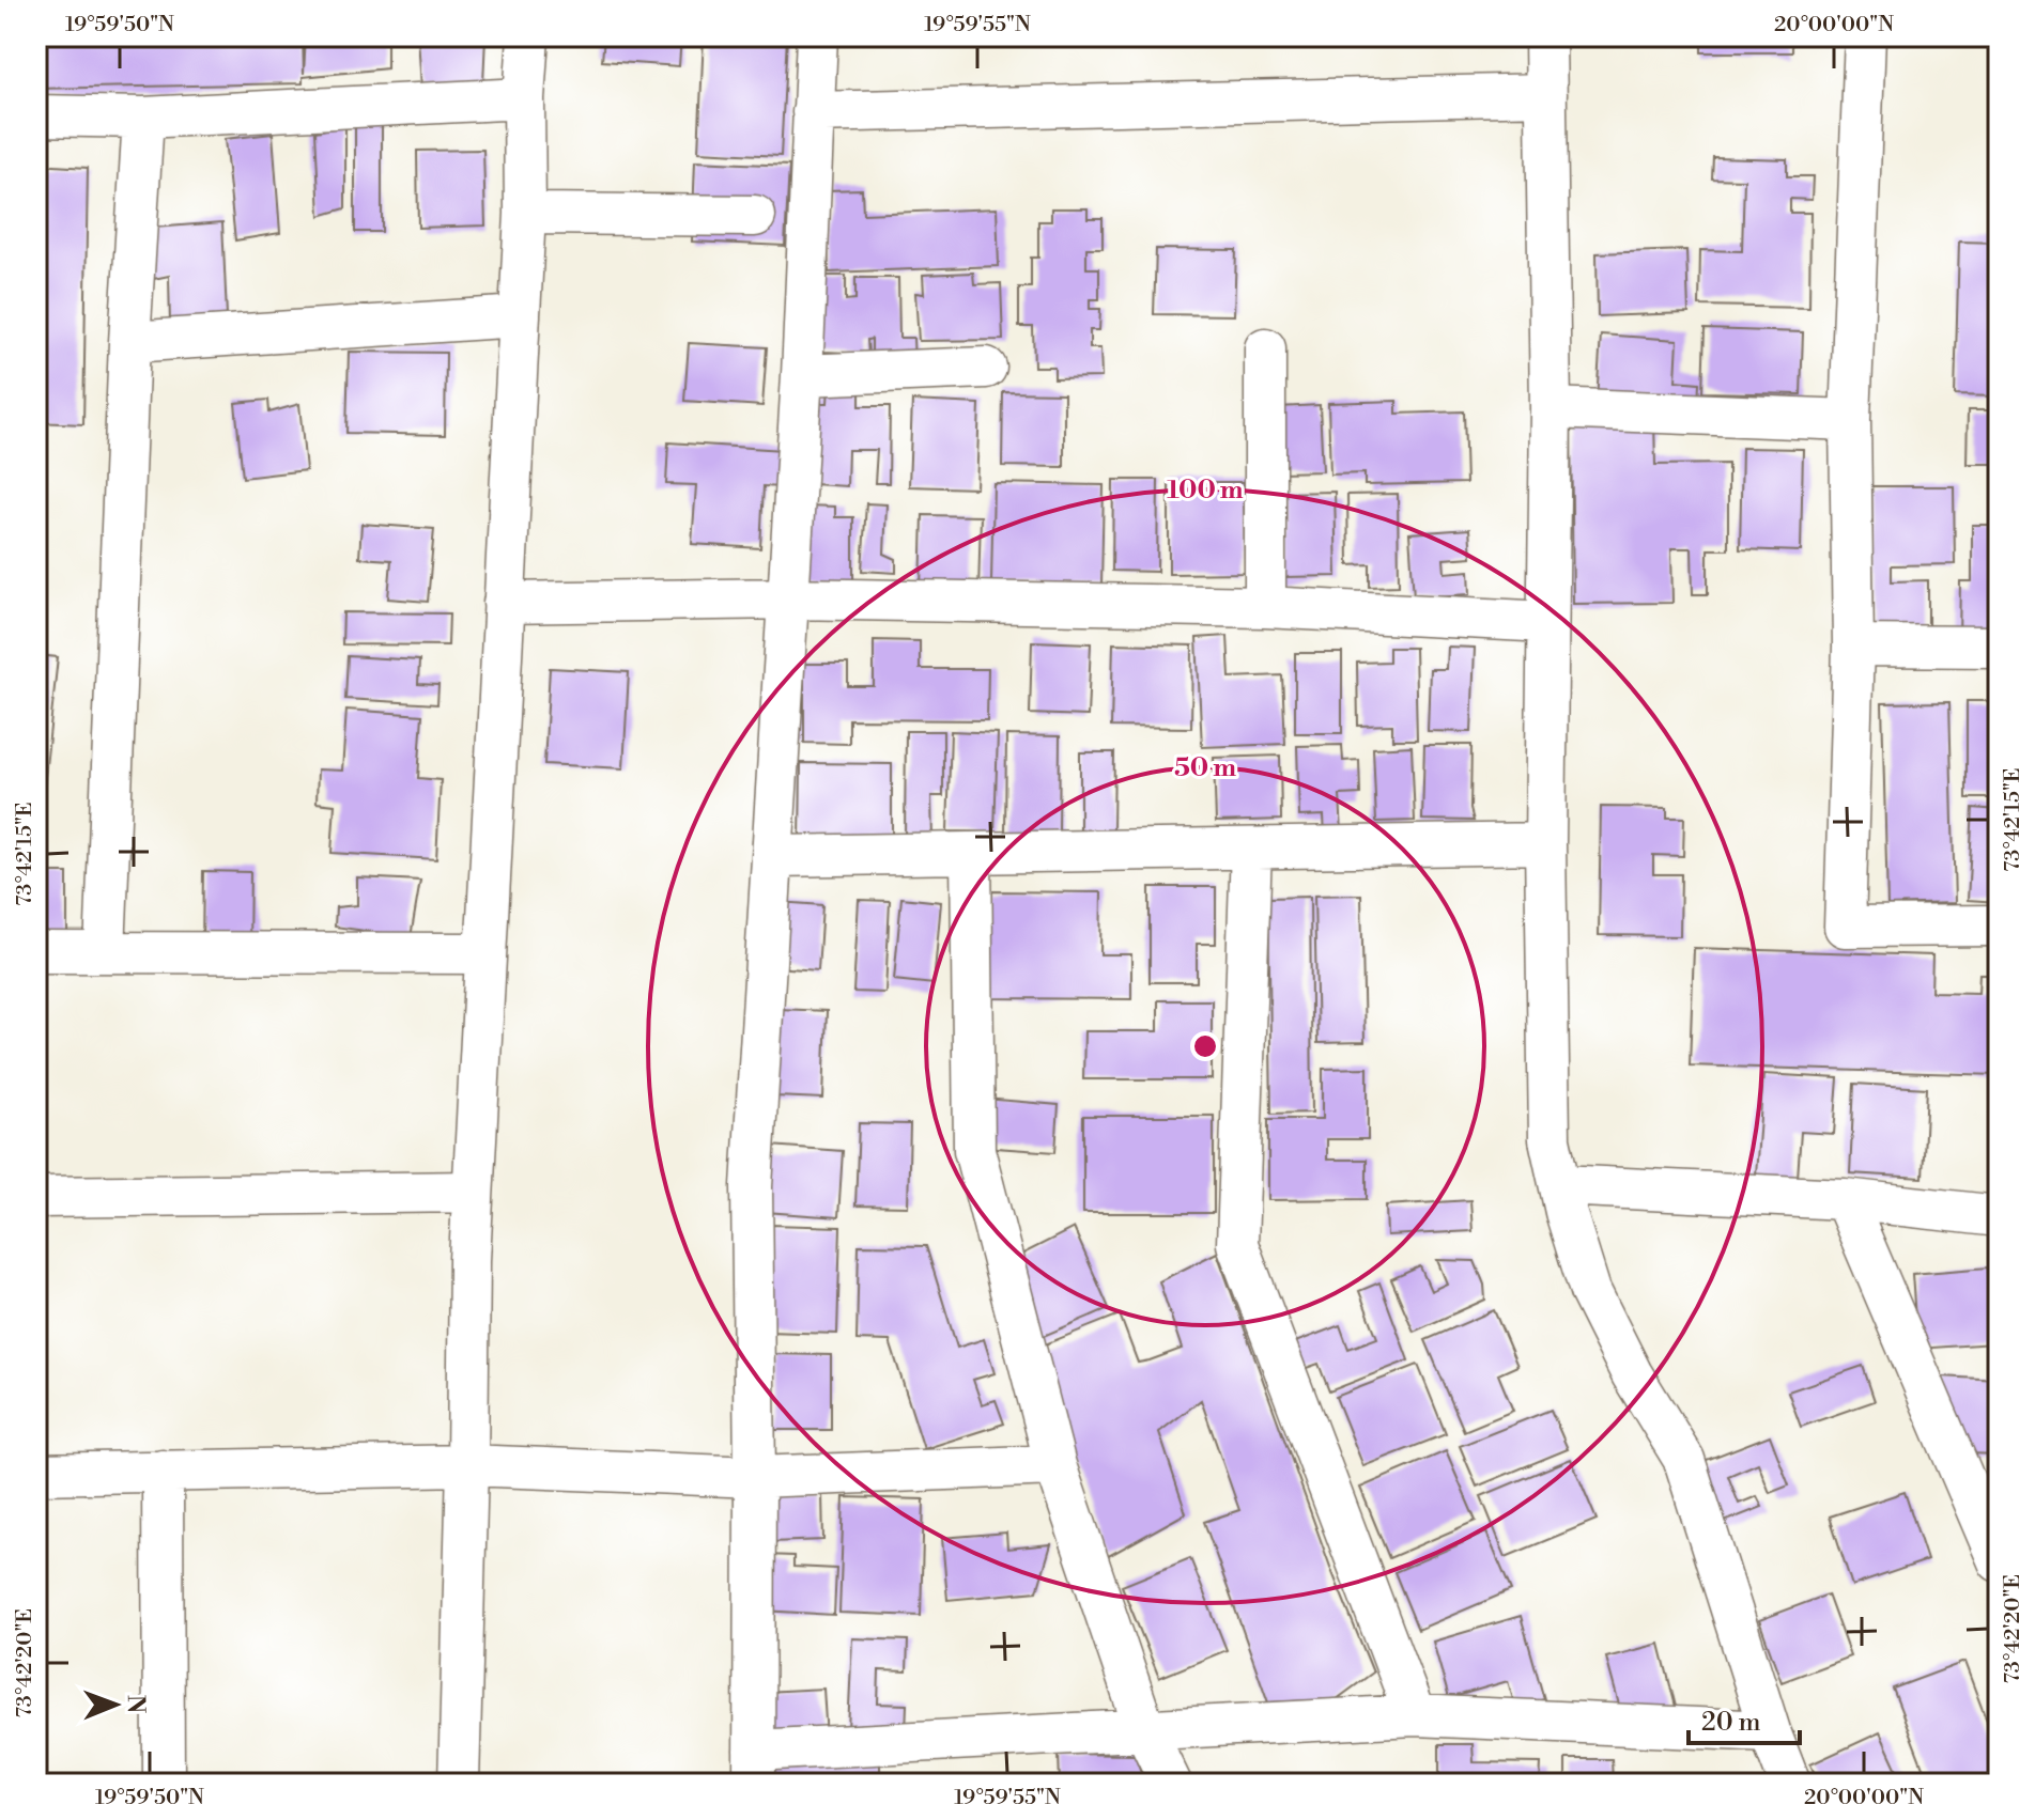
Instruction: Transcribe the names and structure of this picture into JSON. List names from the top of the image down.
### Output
{
  "scale_bar": "20 m",
  "north": "right",
  "coordinates": [
    "19°59'50\"N",
    "19°59'55\"N",
    "20°00'00\"N",
    "73°42'15\"E",
    "73°42'20\"E"
  ],
  "rings": ["100 m", "50 m"]
}
